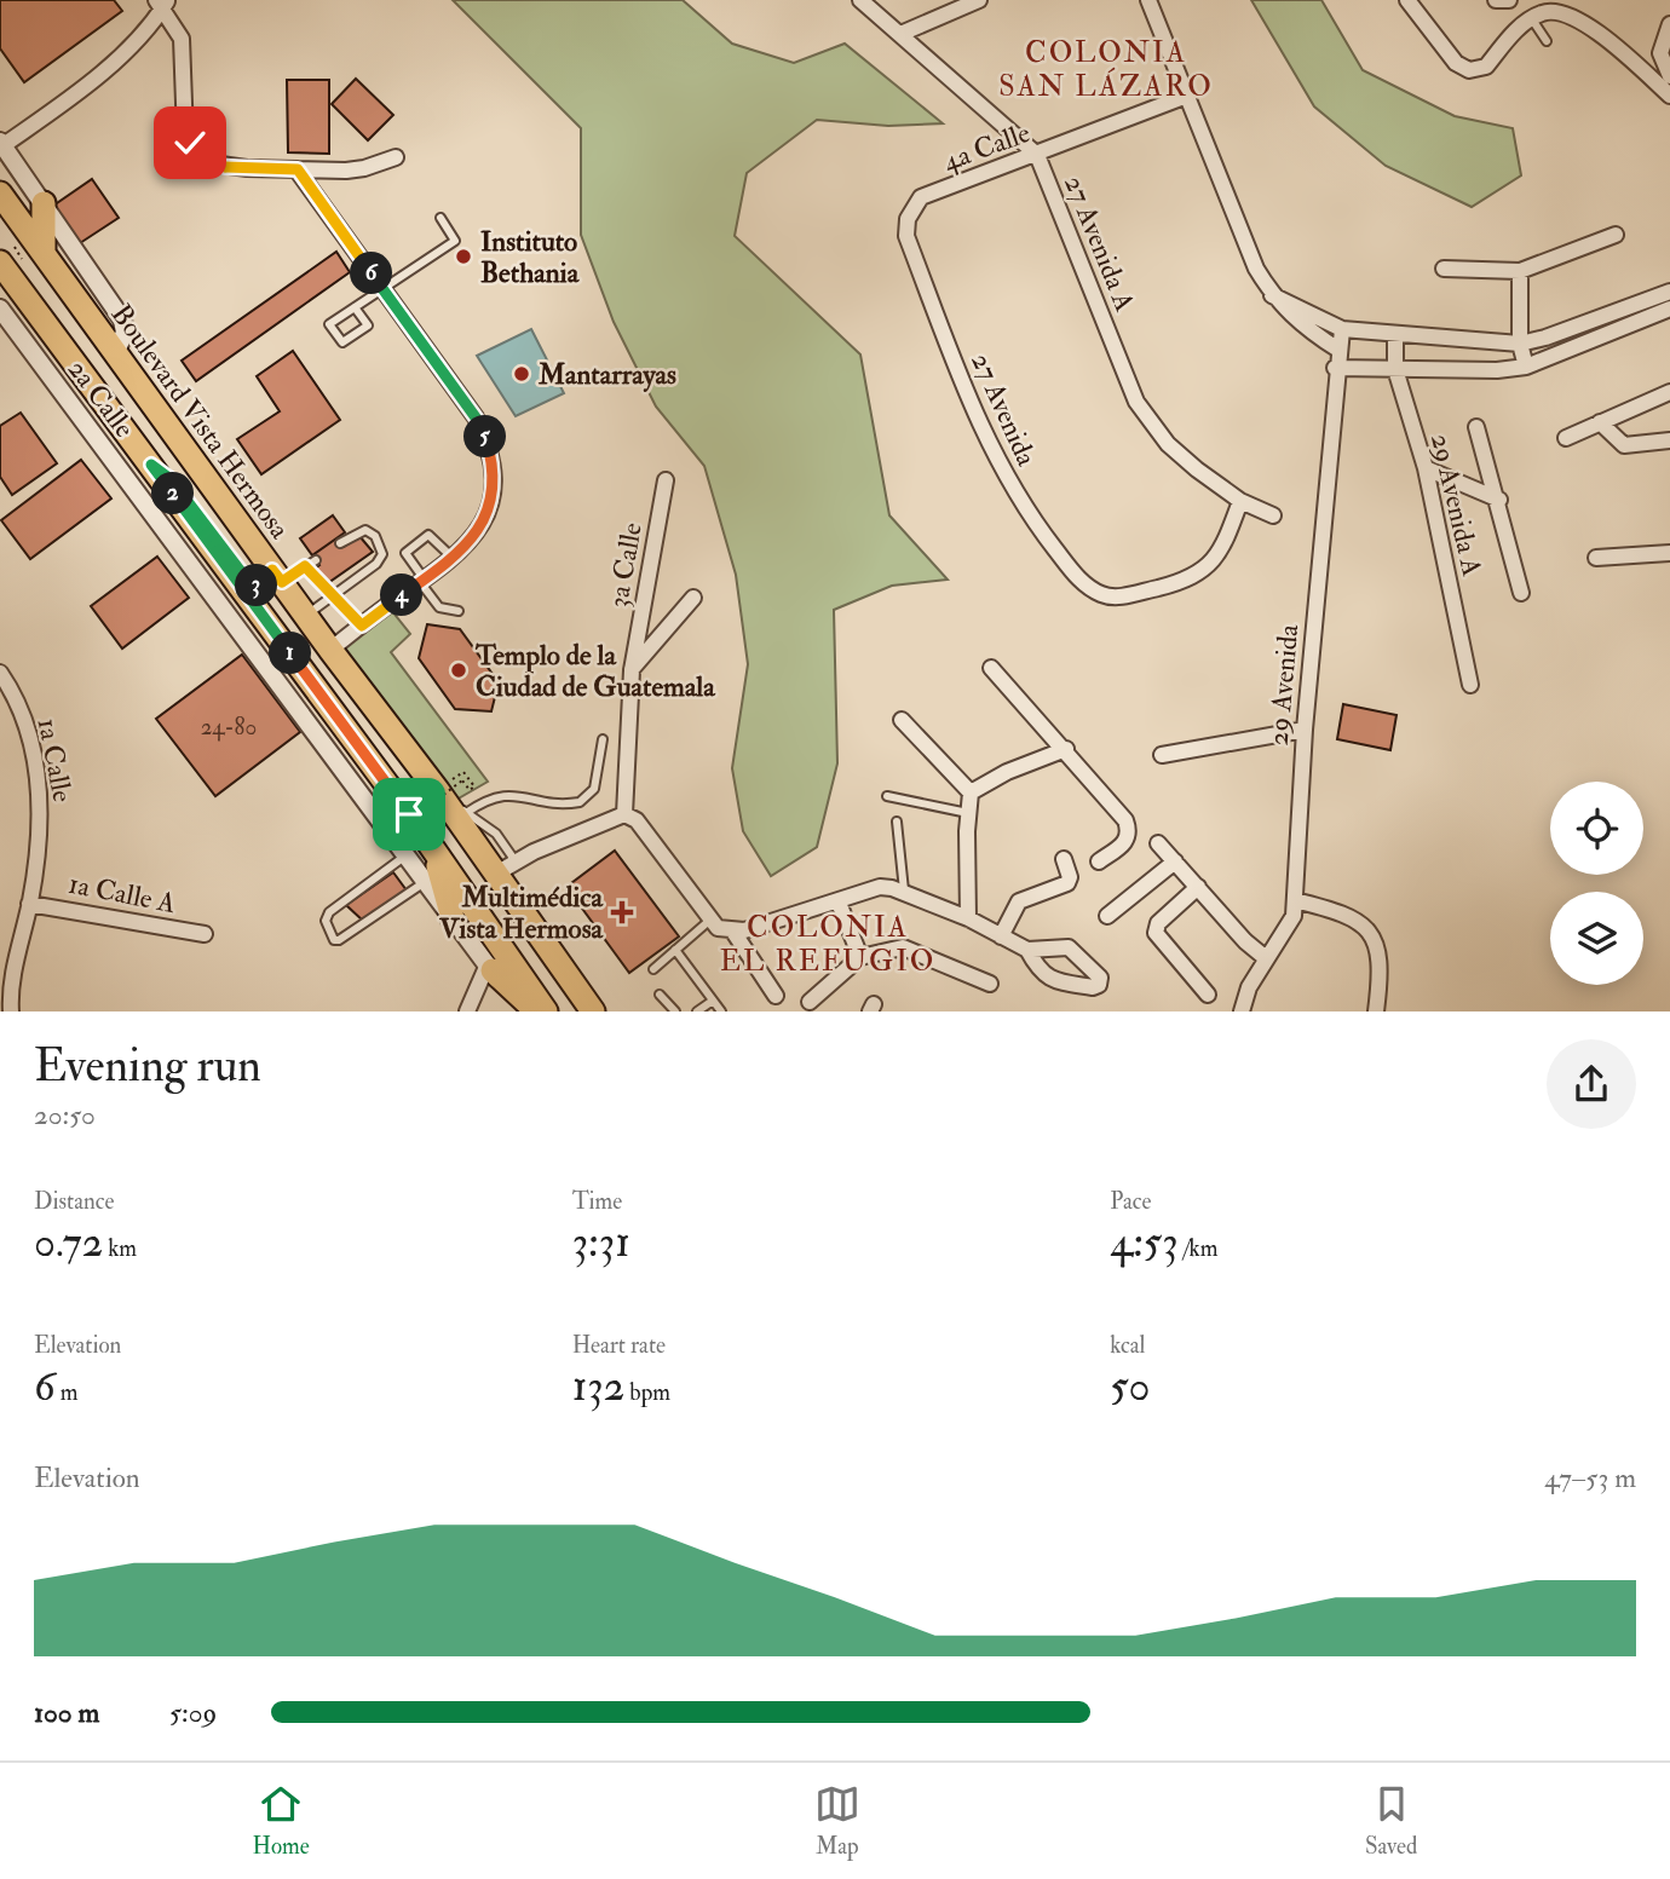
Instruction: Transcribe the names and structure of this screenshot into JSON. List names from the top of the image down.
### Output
{
  "streets": {
    "main road": ["Boulevard Vista Hermosa"],
    "street": [
      "4a Calle",
      "27 Avenida A",
      "2a Calle",
      "27 Avenida",
      "29 Avenida A",
      "3a Calle",
      "29 Avenida",
      "1a Calle",
      "1a Calle A"
    ]
  },
  "crossings": [
    ["4a Calle", "27 Avenida A"],
    ["4a Calle", "27 Avenida"],
    ["27 Avenida A", "27 Avenida"],
    ["2a Calle", "Boulevard Vista Hermosa"],
    ["1a Calle", "1a Calle A"]
  ],
  "districts": ["COLONIA SAN LÁZARO", "COLONIA EL REFUGIO"],
  "places": {
    "other": ["Instituto Bethania", "Mantarrayas", "Templo de la Ciudad de Guatemala"],
    "health": ["Multimédica Vista Hermosa"]
  },
  "house_numbers": ["24-80"],
  "page": {
    "pins": [
      "6",
      "5",
      "2",
      "3",
      "4",
      "1"
    ],
    "heading": ["Evening run", "20:50"],
    "stats": [
      ["Distance", "0.72 km"],
      ["Time", "3:31"],
      ["Pace", "4:53 /km"],
      ["Elevation", "6 m"],
      ["Heart rate", "132 bpm"],
      ["kcal", "50"]
    ],
    "chart": ["Elevation", "47–53 m"],
    "list": [
      {
        "name": "100 m",
        "note": "5:09"
      }
    ],
    "tabs": ["Home", "Map", "Saved"]
  }
}
